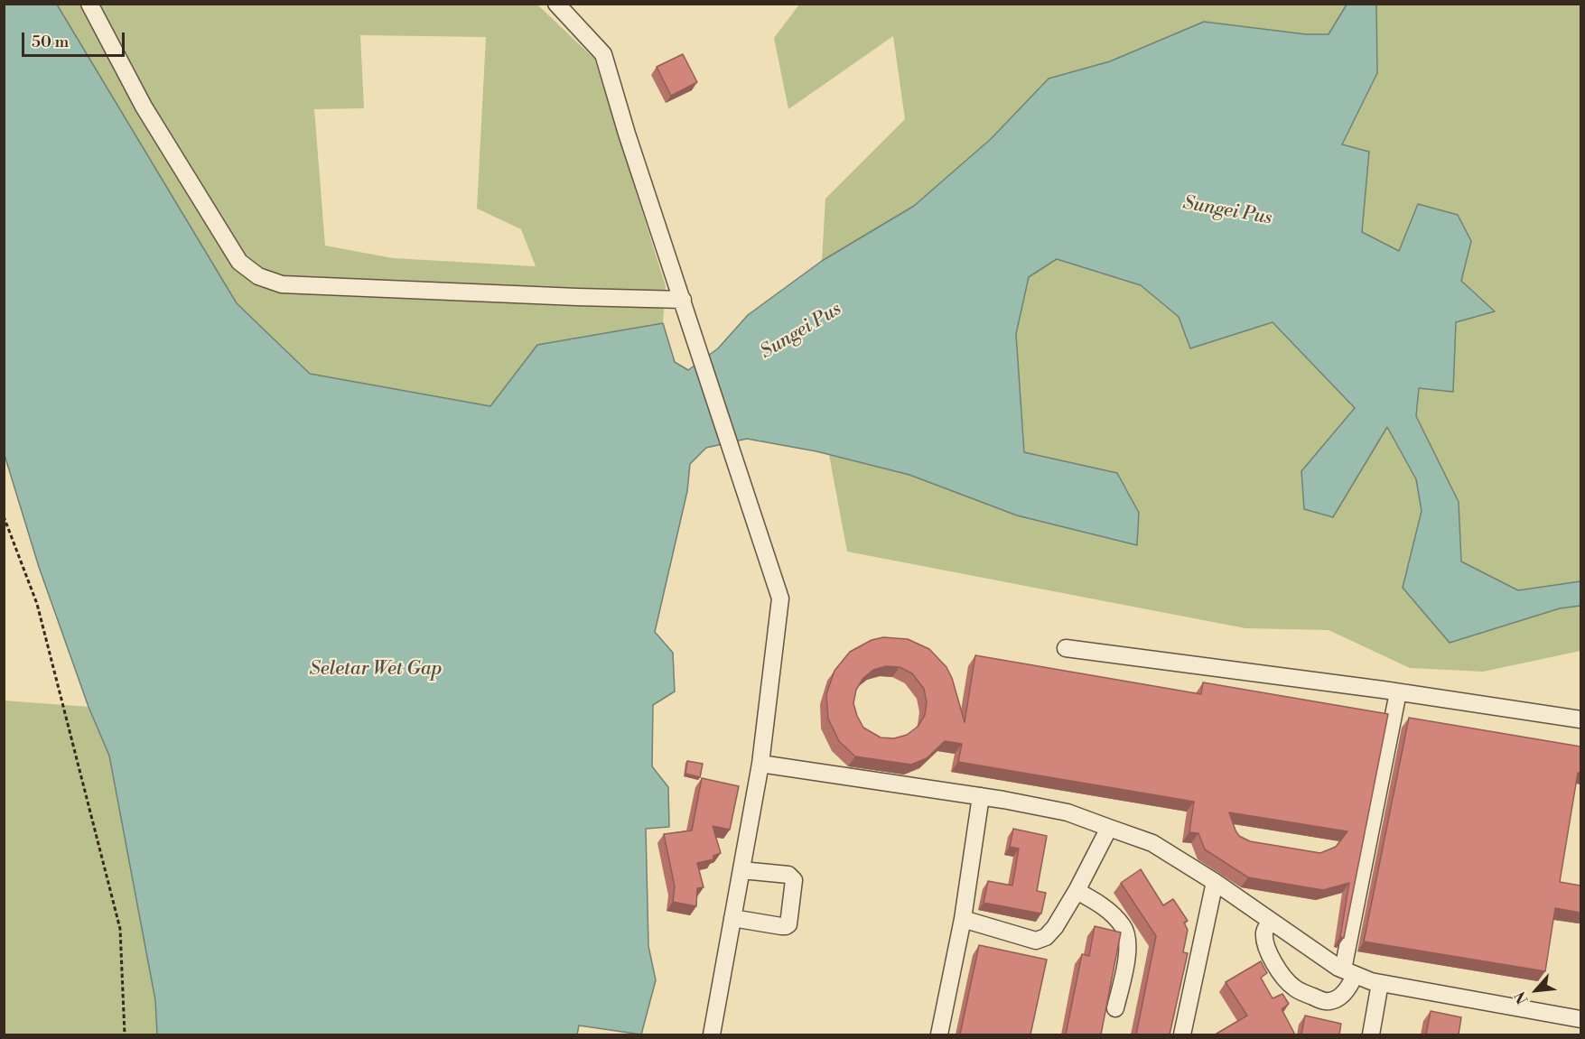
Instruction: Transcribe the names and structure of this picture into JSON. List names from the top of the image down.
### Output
{
  "water": ["Sungei Pus", "Seletar Wet Gap"],
  "scale_bar": "50 m",
  "north": "bottom left"
}
